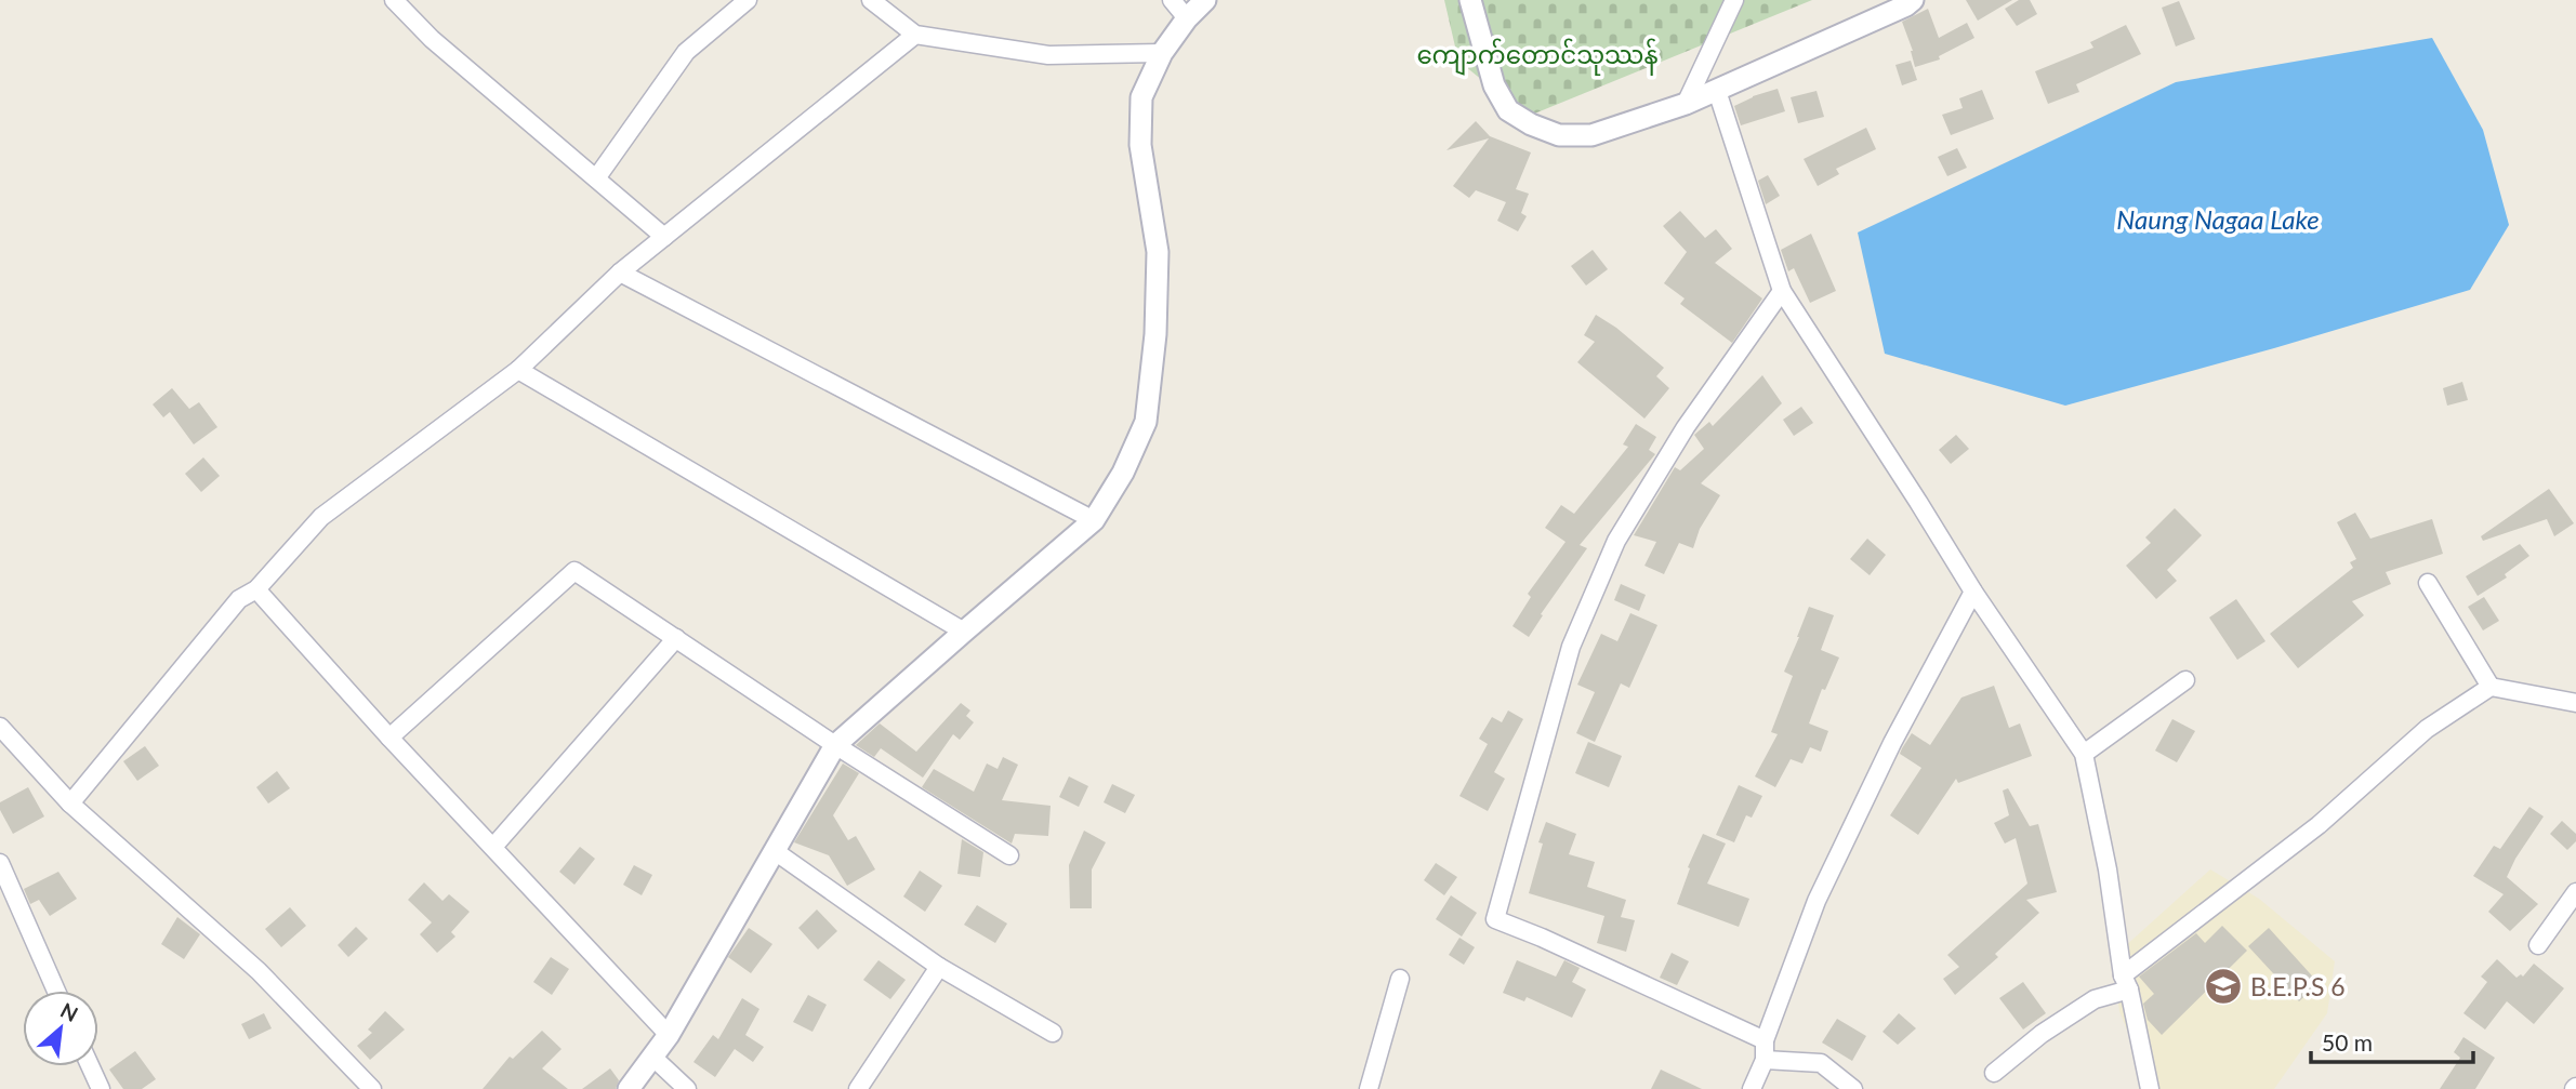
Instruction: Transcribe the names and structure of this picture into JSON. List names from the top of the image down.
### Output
{
  "water": ["Naung Nagaa Lake"],
  "parks": ["ကျောက်တောင်သုဿန်"],
  "places": {
    "school or university": ["B.E.P.S 6"]
  },
  "scale_bar": "50 m",
  "north": "top right"
}
